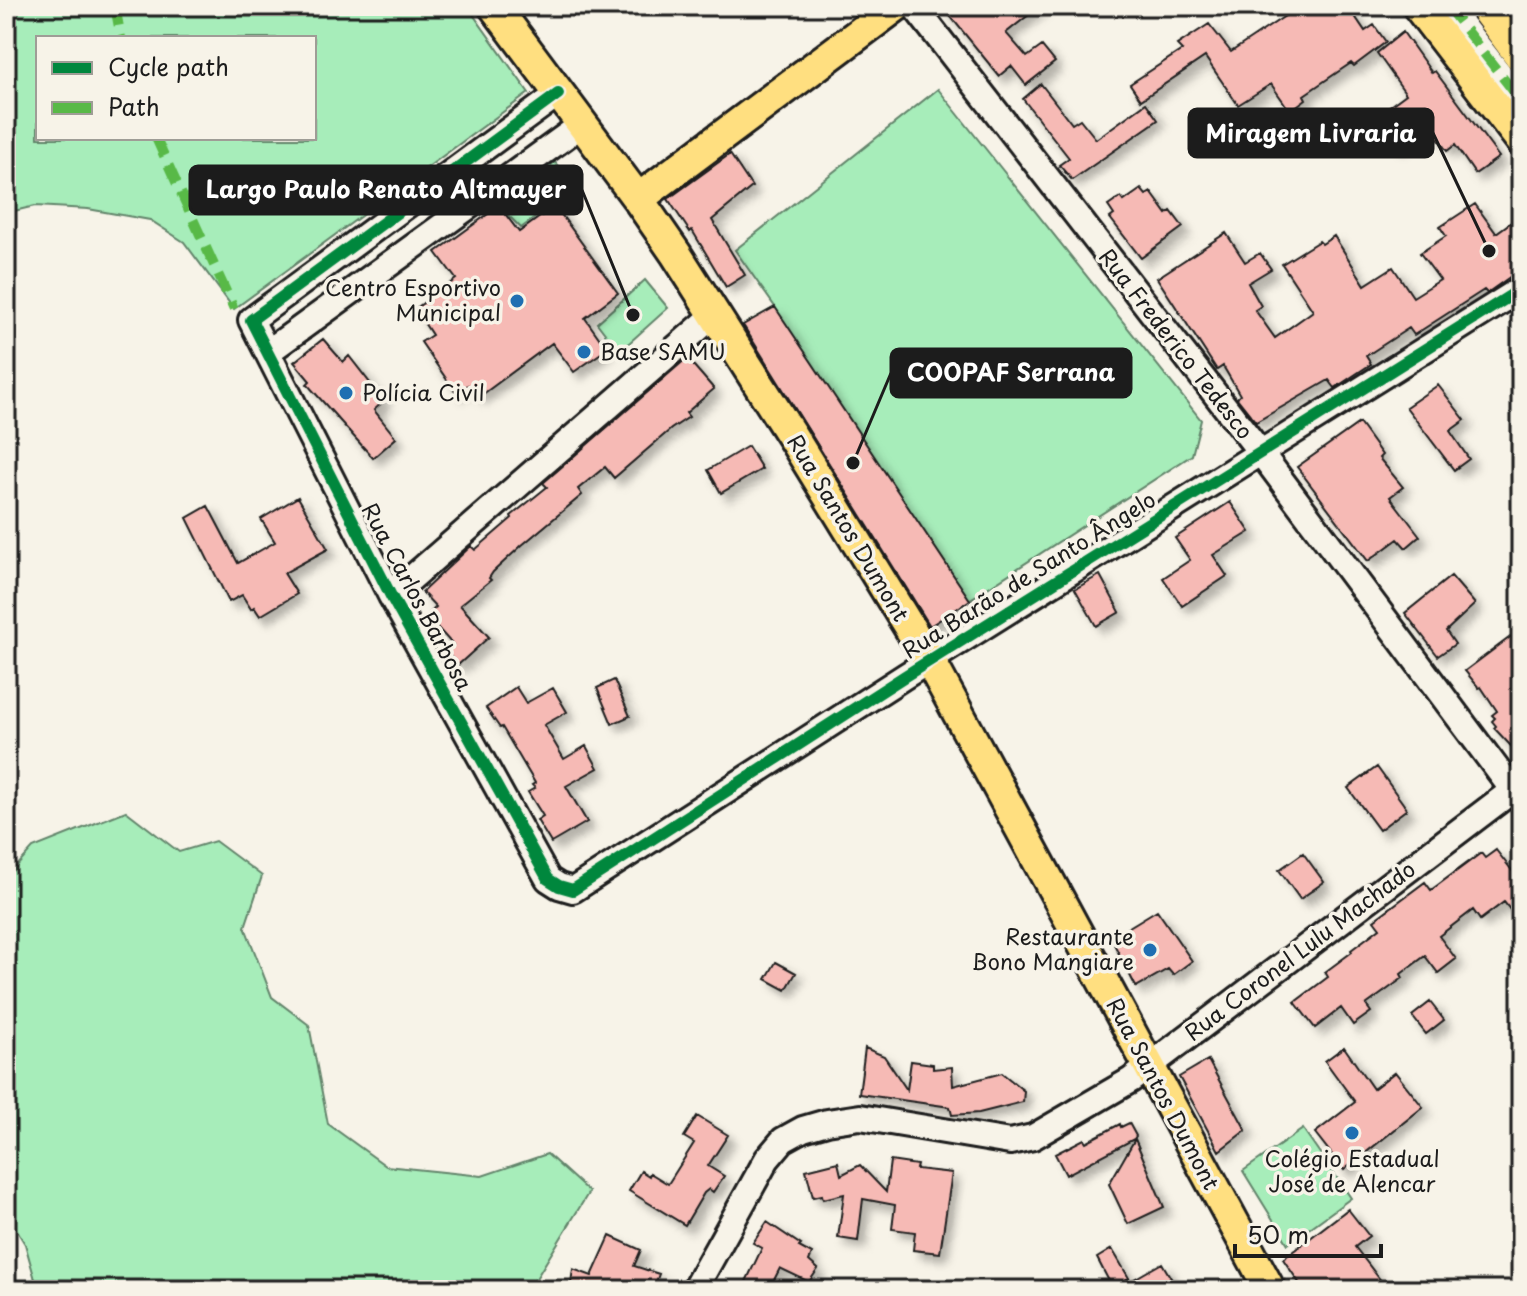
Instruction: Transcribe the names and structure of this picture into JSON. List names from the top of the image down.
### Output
{
  "streets": {
    "main road": ["Rua Santos Dumont"],
    "street": [
      "Rua Frederico Tedesco",
      "Rua Barão de Santo Ângelo",
      "Rua Carlos Barbosa",
      "Rua Coronel Lulu Machado"
    ]
  },
  "crossings": [
    ["Rua Frederico Tedesco", "Rua Barão de Santo Ângelo"],
    ["Rua Frederico Tedesco", "Rua Coronel Lulu Machado"],
    ["Rua Santos Dumont", "Rua Barão de Santo Ângelo"],
    ["Rua Santos Dumont", "Rua Carlos Barbosa"],
    ["Rua Santos Dumont", "Rua Coronel Lulu Machado"],
    ["Rua Barão de Santo Ângelo", "Rua Carlos Barbosa"]
  ],
  "places": [
    "Miragem Livraria",
    "Centro Esportivo Municipal",
    "Largo Paulo Renato Altmayer",
    "Base SAMU",
    "Polícia Civil",
    "COOPAF Serrana",
    "Restaurante Bono Mangiare",
    "Colégio Estadual José de Alencar"
  ],
  "legend": ["Cycle path", "Path"],
  "scale_bar": "50 m"
}
